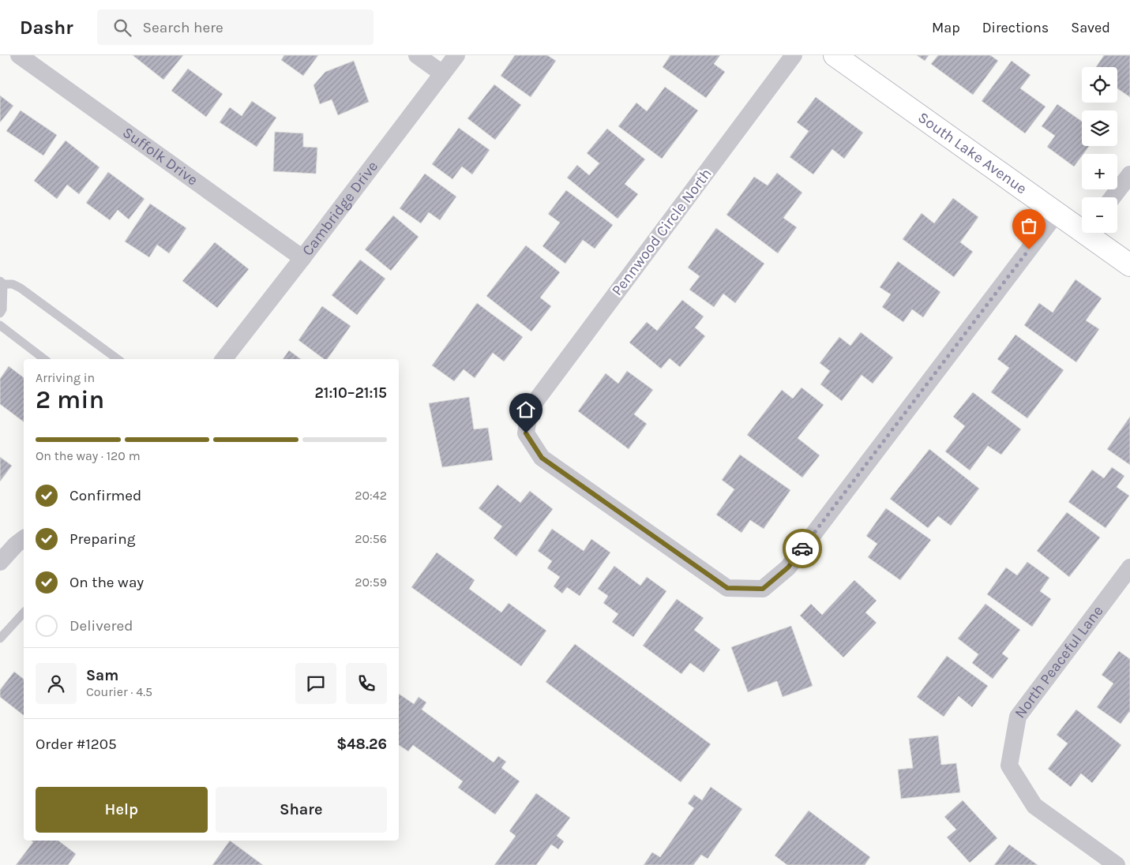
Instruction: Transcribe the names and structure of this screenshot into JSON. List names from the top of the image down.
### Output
{
  "streets": {
    "street": [
      "South Lake Avenue",
      "Suffolk Drive",
      "Cambridge Drive",
      "Pennwood Circle North",
      "North Peaceful Lane"
    ]
  },
  "crossings": [
    ["South Lake Avenue", "Pennwood Circle North"],
    ["Suffolk Drive", "Cambridge Drive"]
  ],
  "page": {
    "header": "Dashr",
    "search": "Search here",
    "nav": ["Map", "Directions", "Saved"],
    "map_buttons": ["+", "−"],
    "heading": ["2 min", "Arriving in", "21:10–21:15"],
    "panel": [
      "Sam",
      "Courier · 4.5",
      "Order #1205",
      "$48.26"
    ],
    "bar": "On the way · 120 m",
    "list": [
      ["Confirmed", "20:42"],
      ["Preparing", "20:56"],
      ["On the way", "20:59"],
      "Delivered"
    ],
    "buttons": ["Help", "Share"]
  }
}
